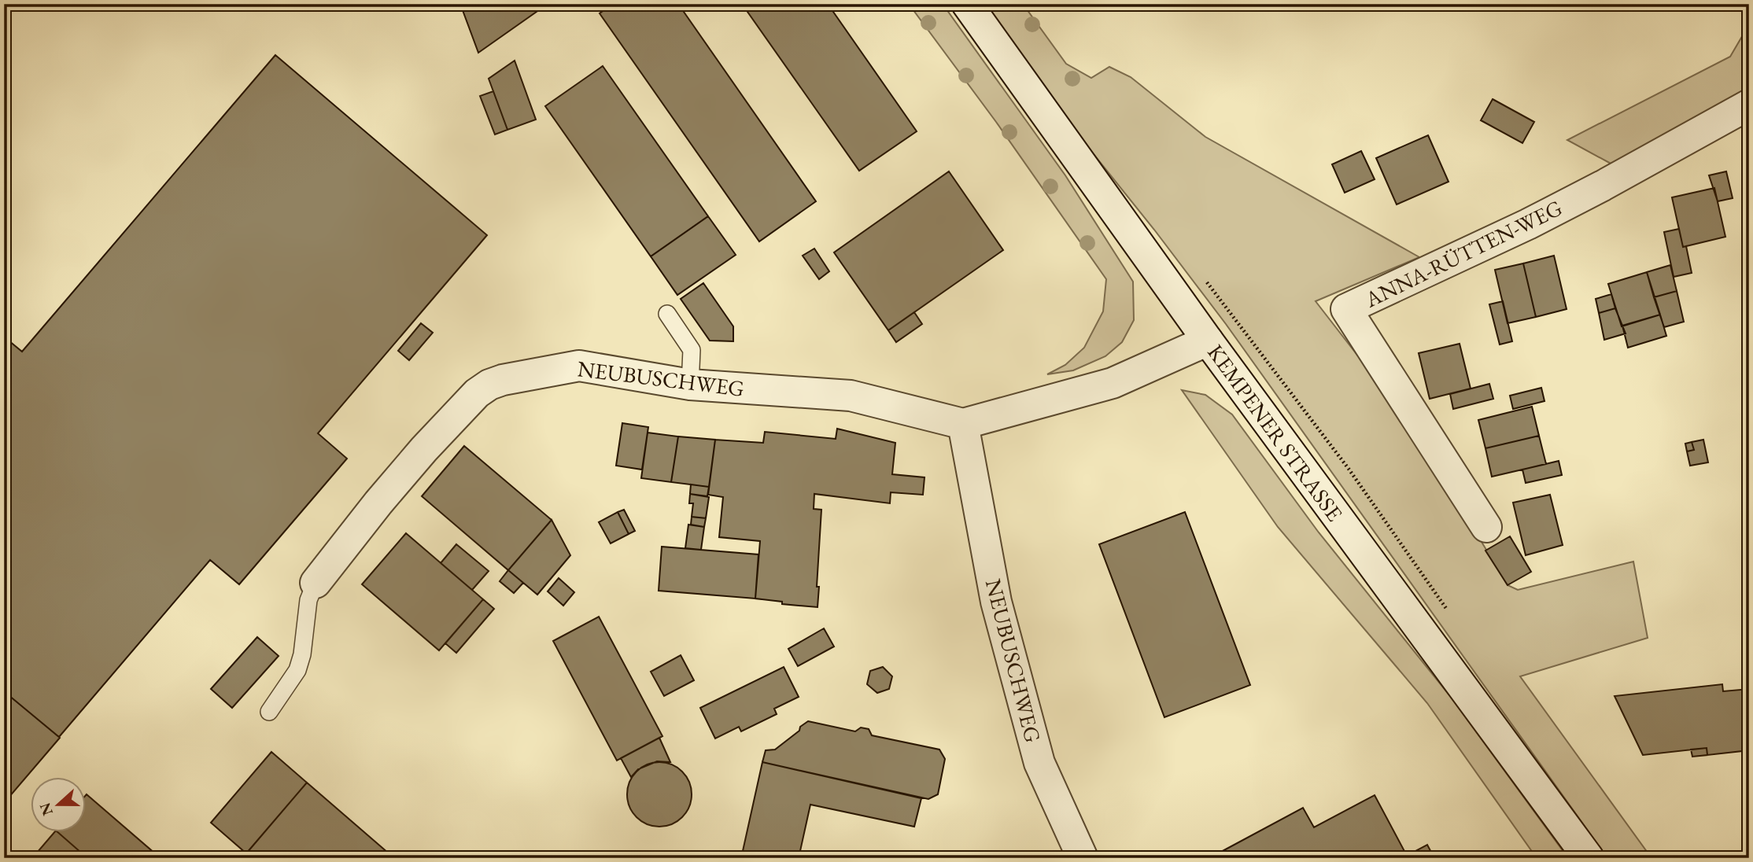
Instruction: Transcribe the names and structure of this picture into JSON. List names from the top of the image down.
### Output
{
  "streets": {
    "street": ["ANNA-RÜTTEN-WEG", "NEUBUSCHWEG", "KEMPENER STRASSE"]
  },
  "crossings": [
    ["NEUBUSCHWEG", "KEMPENER STRASSE"]
  ],
  "north": "left"
}
